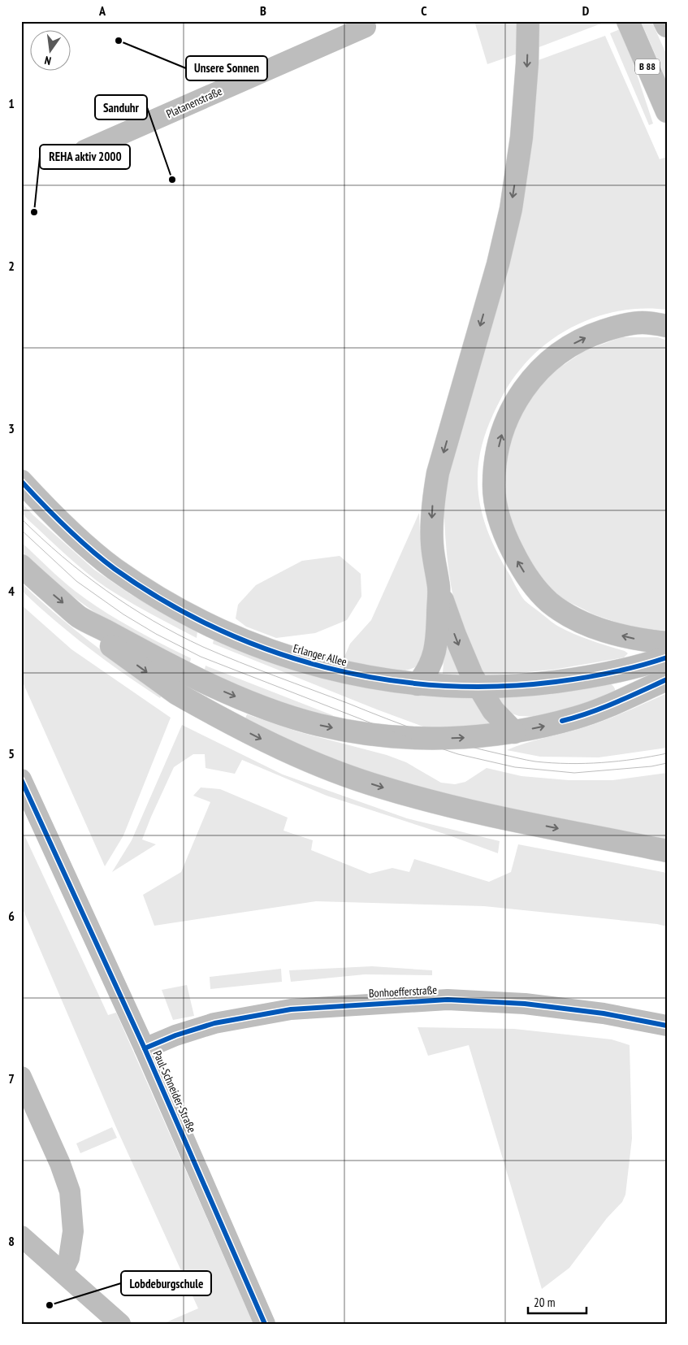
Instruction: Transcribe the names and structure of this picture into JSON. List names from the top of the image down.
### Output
{
  "streets": {
    "main road": ["B 88", "Erlanger Allee"],
    "street": ["Platanenstraße", "Bonhoefferstraße", "Paul-Schneider-Straße"]
  },
  "crossings": [
    ["Bonhoefferstraße", "Paul-Schneider-Straße"]
  ],
  "places": [
    "Unsere Sonnen",
    "Sanduhr",
    "REHA aktiv 2000",
    "Lobdeburgschule"
  ],
  "scale_bar": "20 m",
  "north": "bottom",
  "grid": {
    "columns": [
      "A",
      "B",
      "C",
      "D"
    ],
    "rows": [
      "1",
      "2",
      "3",
      "4",
      "5",
      "6",
      "7",
      "8"
    ]
  }
}
